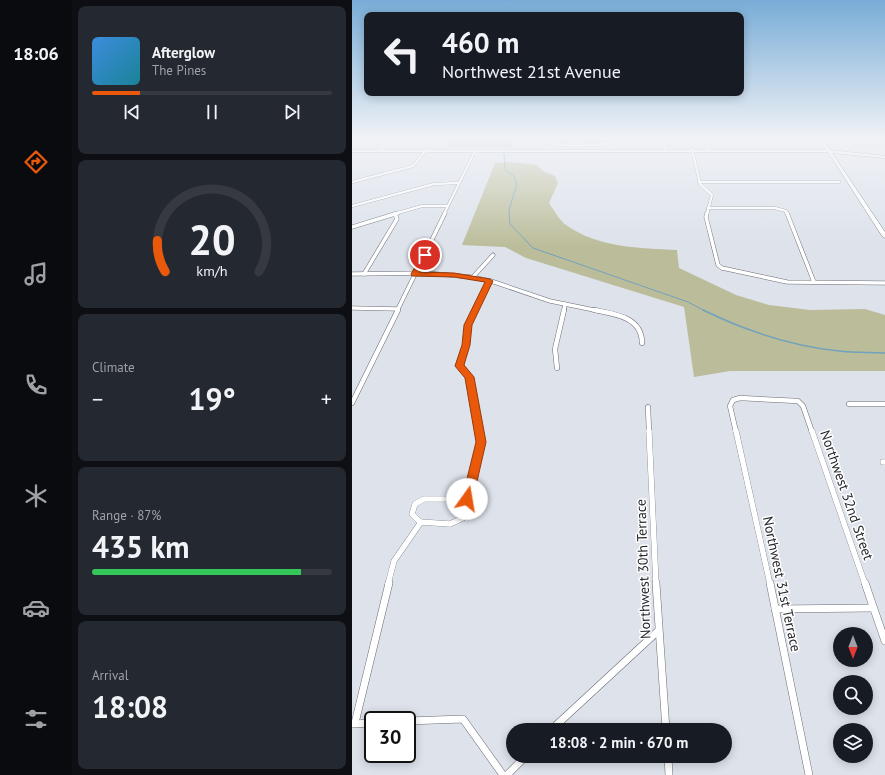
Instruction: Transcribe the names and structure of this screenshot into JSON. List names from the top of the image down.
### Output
{
  "streets": {
    "street": ["Northwest 32nd Street", "Northwest 30th Terrace", "Northwest 31st Terrace"]
  },
  "crossings": [
    ["Northwest 32nd Street", "Northwest 31st Terrace"]
  ],
  "north": "bottom",
  "page": {
    "tabs": "18:06",
    "turn": ["460 m", "Northwest 21st Avenue"],
    "song": ["Afterglow", "The Pines"],
    "tile": [
      "Climate",
      ["Range · 87%", "435 km"],
      ["Arrival", "18:08"]
    ],
    "heat": ["−", "19°", "+"],
    "limit": "30",
    "trip": "18:08 · 2 min · 670 m",
    "gauge": ["20", "km/h"]
  }
}
